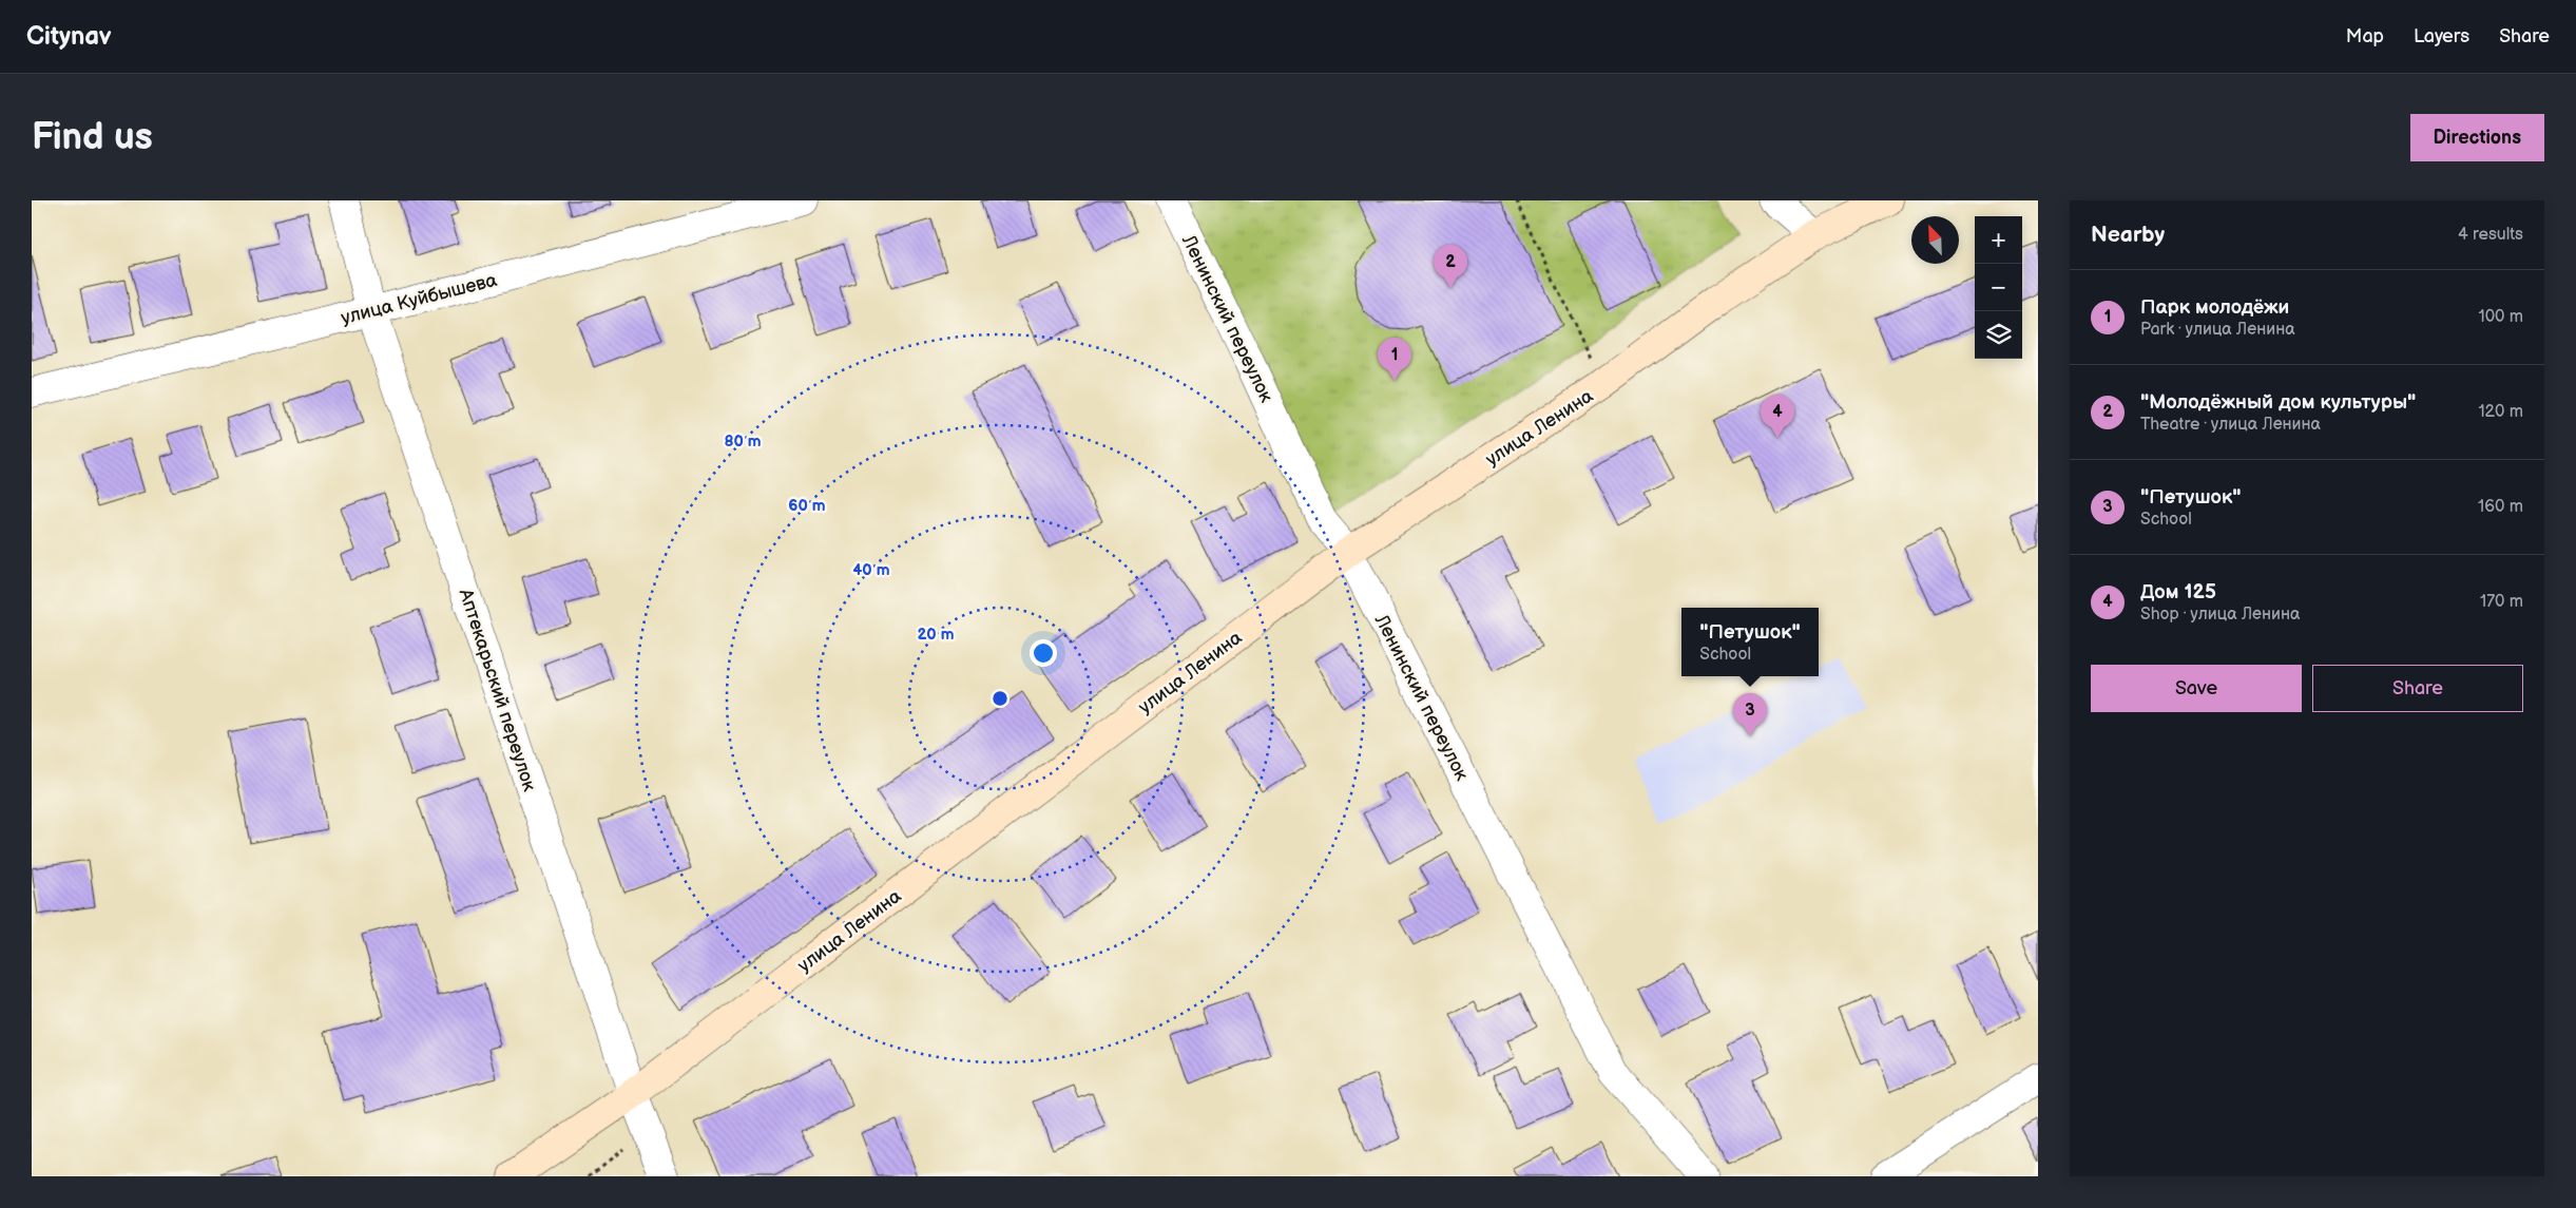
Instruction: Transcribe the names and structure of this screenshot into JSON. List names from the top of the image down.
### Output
{
  "streets": {
    "main road": ["улица Ленина"],
    "street": ["улица Куйбышева", "Ленинский переулок", "Аптекарьский переулок"]
  },
  "crossings": [
    ["улица Куйбышева", "Аптекарьский переулок"],
    ["Ленинский переулок", "улица Ленина"],
    ["улица Ленина", "Аптекарьский переулок"]
  ],
  "north": "top left",
  "page": {
    "header": "Citynav",
    "nav": ["Map", "Layers", "Share"],
    "buttons": [
      "Directions",
      ["Save", "Share"]
    ],
    "title": "Find us",
    "heading": ["Nearby", "4 results"],
    "map_buttons": ["+", "−"],
    "pins": [
      "2",
      "1",
      "4",
      "3"
    ],
    "list": [
      {
        "mark": "1",
        "name": "Парк молодёжи",
        "note": "Park · улица Ленина",
        "value": "100 m"
      },
      {
        "mark": "2",
        "name": "\"Молодёжный дом культуры\"",
        "note": "Theatre · улица Ленина",
        "value": "120 m"
      },
      {
        "mark": "3",
        "name": "\"Петушок\"",
        "note": "School",
        "value": "160 m"
      },
      {
        "mark": "4",
        "name": "Дом 125",
        "note": "Shop · улица Ленина",
        "value": "170 m"
      }
    ],
    "popup": ["\"Петушок\"", "School"]
  },
  "rings": [
    "80 m",
    "60 m",
    "40 m",
    "20 m"
  ]
}
